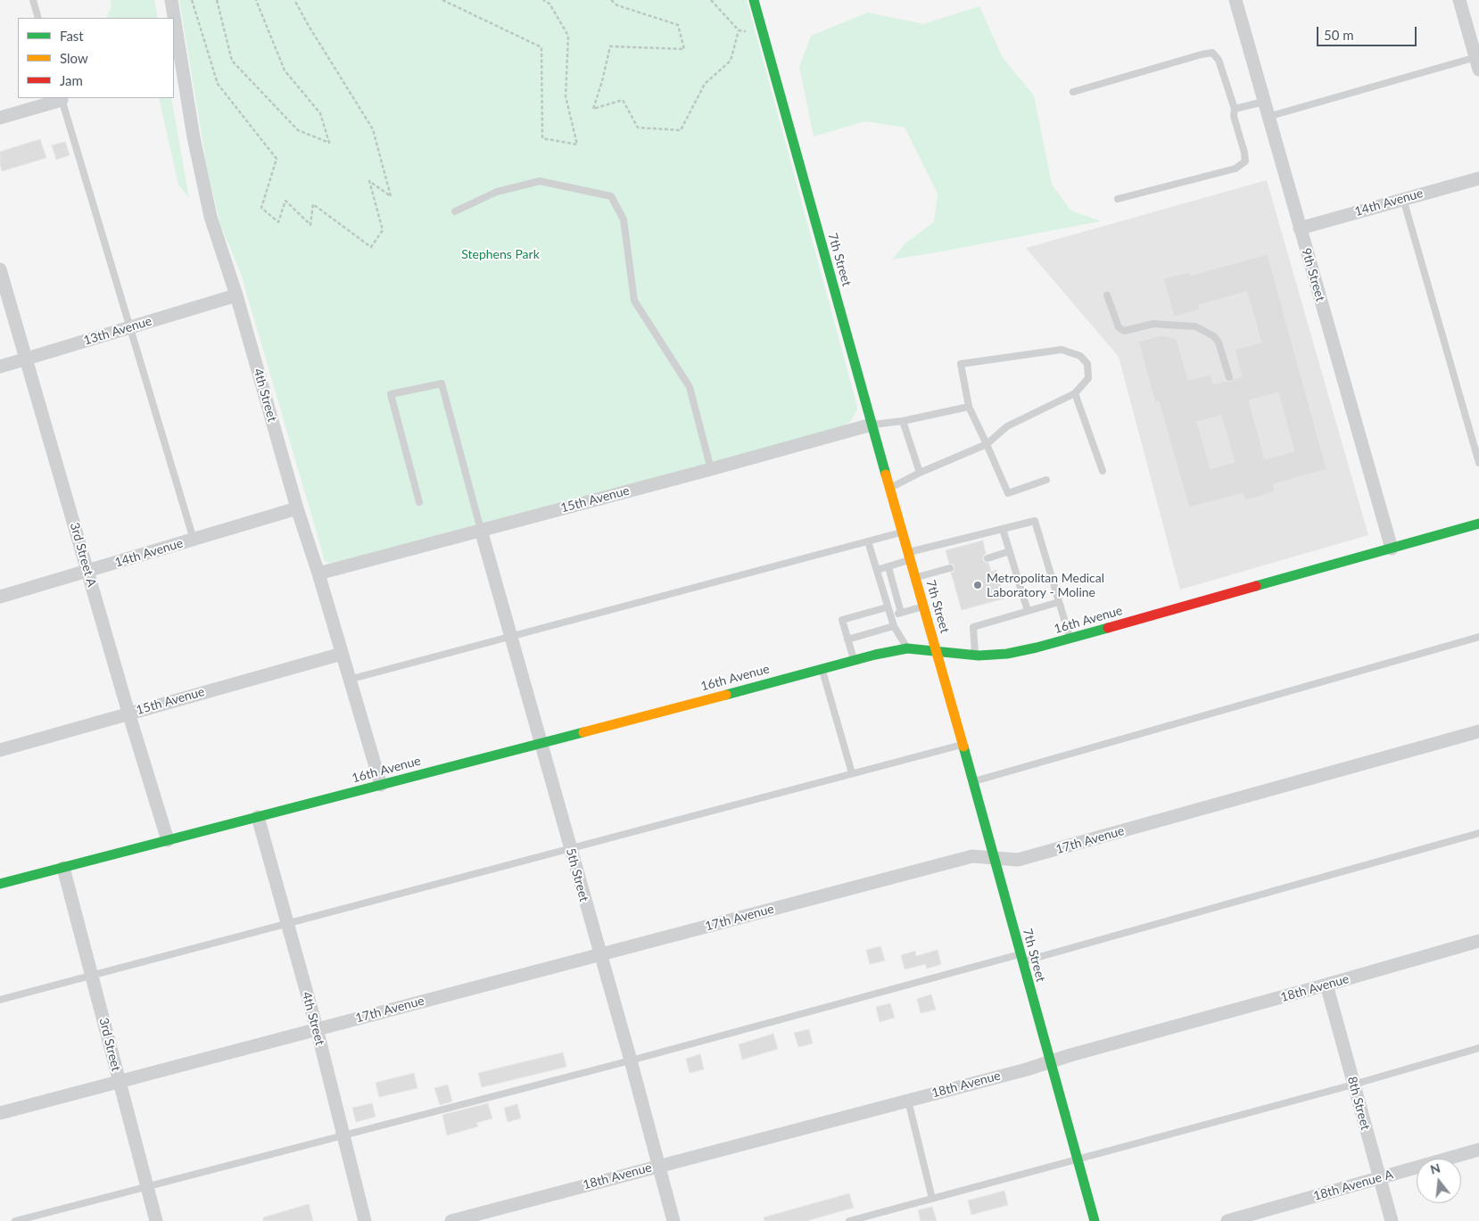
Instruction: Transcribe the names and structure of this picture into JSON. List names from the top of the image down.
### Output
{
  "streets": {
    "street": [
      "14th Avenue",
      "7th Street",
      "9th Street",
      "13th Avenue",
      "4th Street",
      "15th Avenue",
      "3rd Street A",
      "16th Avenue",
      "17th Avenue",
      "5th Street",
      "18th Avenue",
      "3rd Street",
      "8th Street",
      "18th Avenue A"
    ]
  },
  "crossings": [
    ["14th Avenue", "9th Street"],
    ["14th Avenue", "4th Street"],
    ["14th Avenue", "3rd Street A"],
    ["7th Street", "15th Avenue"],
    ["7th Street", "16th Avenue"],
    ["7th Street", "17th Avenue"],
    ["7th Street", "18th Avenue"],
    ["9th Street", "16th Avenue"],
    ["13th Avenue", "4th Street"],
    ["13th Avenue", "3rd Street A"],
    ["4th Street", "15th Avenue"],
    ["4th Street", "16th Avenue"],
    ["4th Street", "17th Avenue"],
    ["15th Avenue", "3rd Street A"],
    ["15th Avenue", "5th Street"],
    ["3rd Street A", "16th Avenue"],
    ["16th Avenue", "5th Street"],
    ["16th Avenue", "3rd Street"],
    ["17th Avenue", "5th Street"],
    ["17th Avenue", "3rd Street"],
    ["5th Street", "18th Avenue"],
    ["18th Avenue", "8th Street"],
    ["8th Street", "18th Avenue A"]
  ],
  "parks": ["Stephens Park"],
  "places": ["Metropolitan Medical Laboratory - Moline"],
  "legend": ["Fast", "Slow", "Jam"],
  "scale_bar": "50 m",
  "north": "top"
}
